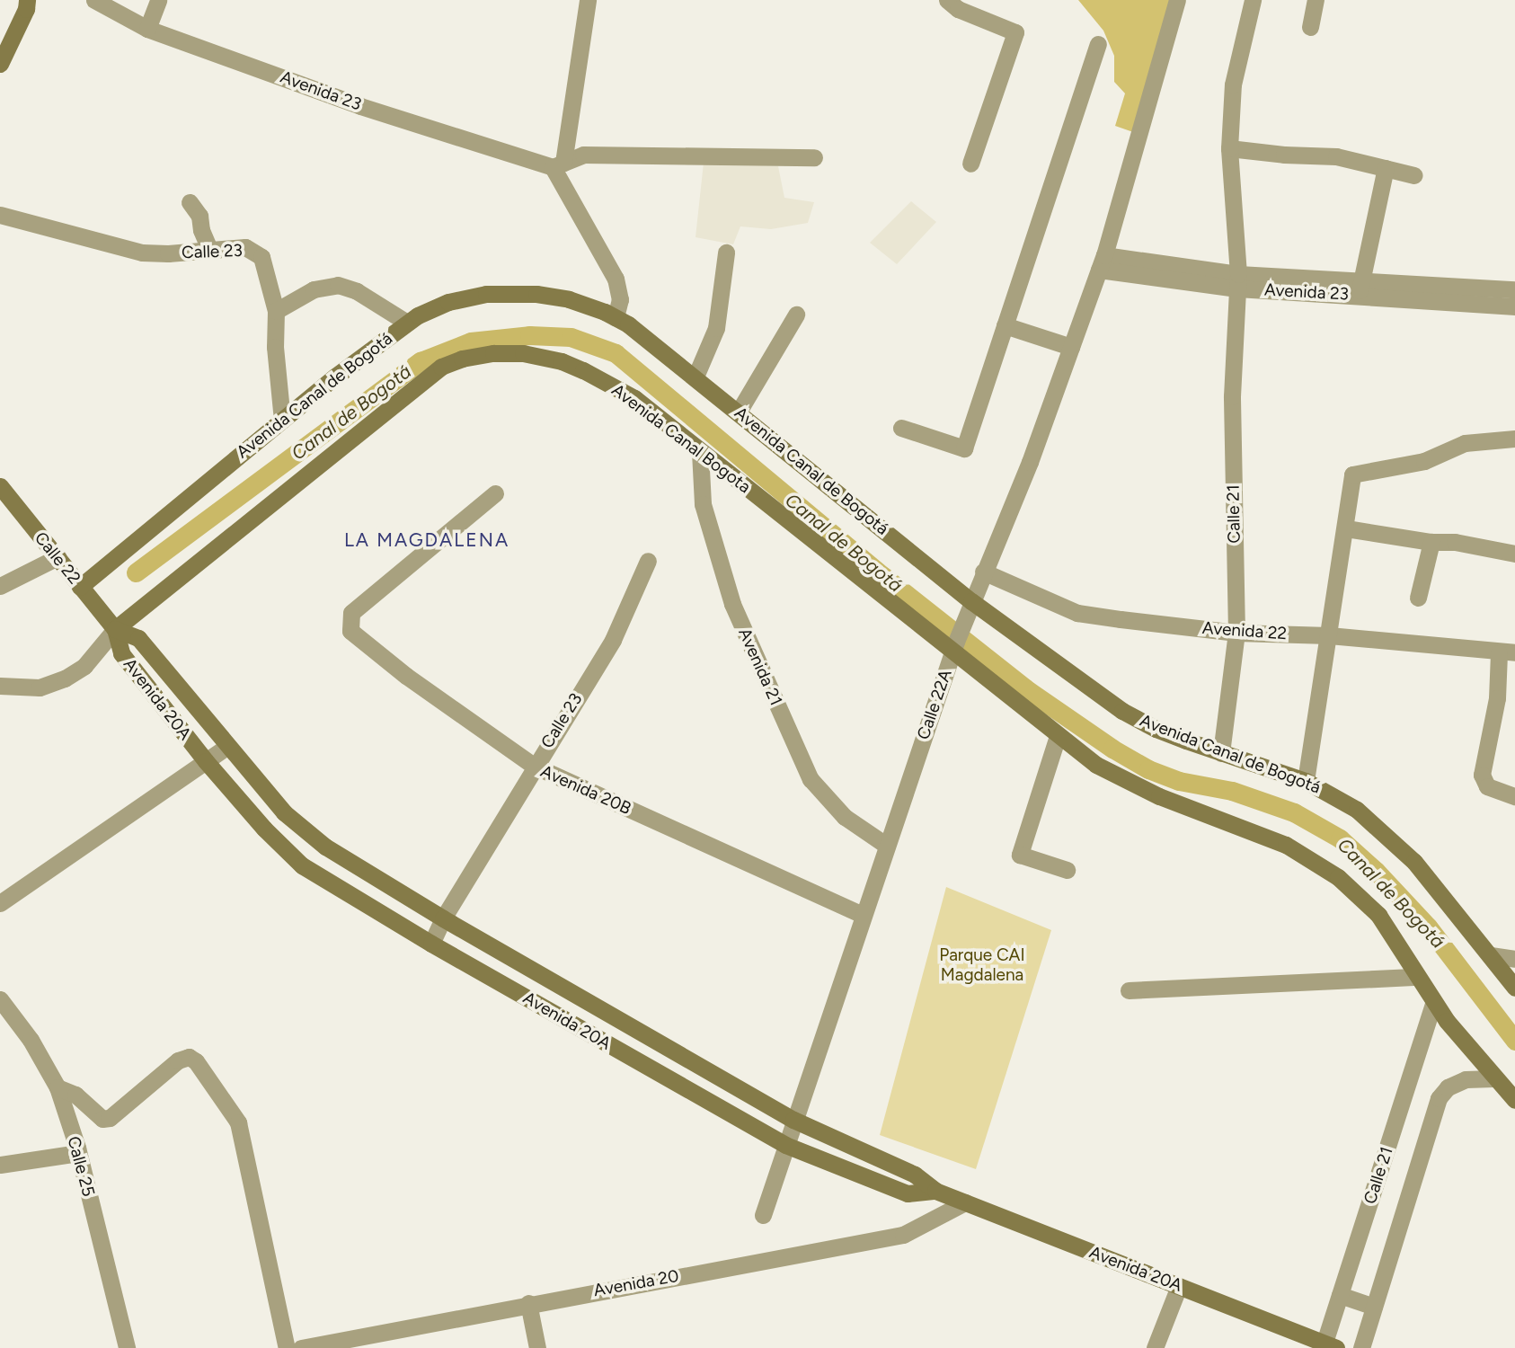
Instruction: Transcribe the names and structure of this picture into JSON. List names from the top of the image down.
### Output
{
  "streets": {
    "main road": [
      "Avenida Canal de Bogotá",
      "Avenida Canal Bogota",
      "Calle 22",
      "Avenida 20A"
    ],
    "street": [
      "Avenida 23",
      "Calle 23",
      "Calle 21",
      "Avenida 22",
      "Avenida 21",
      "Calle 22A",
      "Avenida 20B",
      "Calle 25",
      "Avenida 20"
    ]
  },
  "crossings": [
    ["Avenida 23", "Calle 21"],
    ["Avenida 23", "Calle 22A"],
    ["Calle 23", "Avenida Canal de Bogotá"],
    ["Calle 23", "Avenida 20A"],
    ["Calle 23", "Avenida 20B"],
    ["Avenida Canal de Bogotá", "Calle 21"],
    ["Avenida Canal de Bogotá", "Calle 22"],
    ["Avenida Canal de Bogotá", "Calle 22A"],
    ["Avenida Canal Bogota", "Calle 22"],
    ["Avenida Canal Bogota", "Avenida 21"],
    ["Avenida Canal Bogota", "Avenida 20A"],
    ["Avenida Canal Bogota", "Calle 22A"],
    ["Calle 21", "Avenida 22"],
    ["Calle 21", "Avenida 20A"],
    ["Calle 22", "Avenida 20A"],
    ["Avenida 22", "Calle 22A"],
    ["Avenida 21", "Calle 22A"],
    ["Avenida 20A", "Calle 22A"],
    ["Avenida 20A", "Avenida 20"],
    ["Calle 22A", "Avenida 20B"]
  ],
  "districts": ["LA MAGDALENA"],
  "water": ["Canal de Bogotá"],
  "parks": ["Parque CAI Magdalena"]
}
